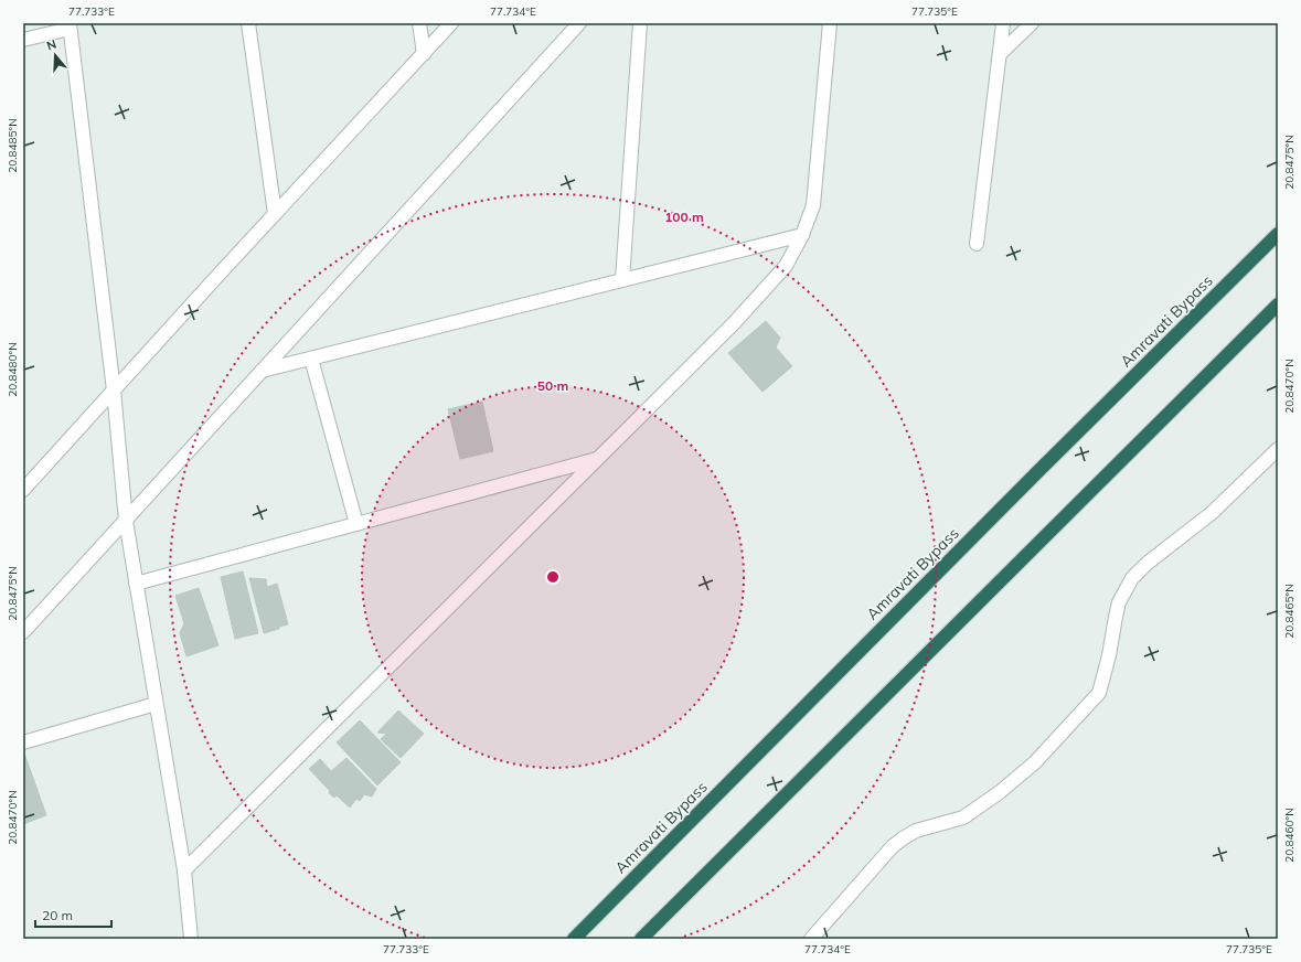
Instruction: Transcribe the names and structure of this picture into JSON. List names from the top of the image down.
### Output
{
  "streets": {
    "highway": ["Amravati Bypass"]
  },
  "scale_bar": "20 m",
  "north": "top",
  "coordinates": [
    "77.733°E",
    "77.734°E",
    "77.735°E",
    "20.8485°N",
    "20.8475°N",
    "20.8480°N",
    "20.8470°N",
    "20.8465°N",
    "20.8460°N"
  ],
  "rings": ["100 m", "50 m"]
}
